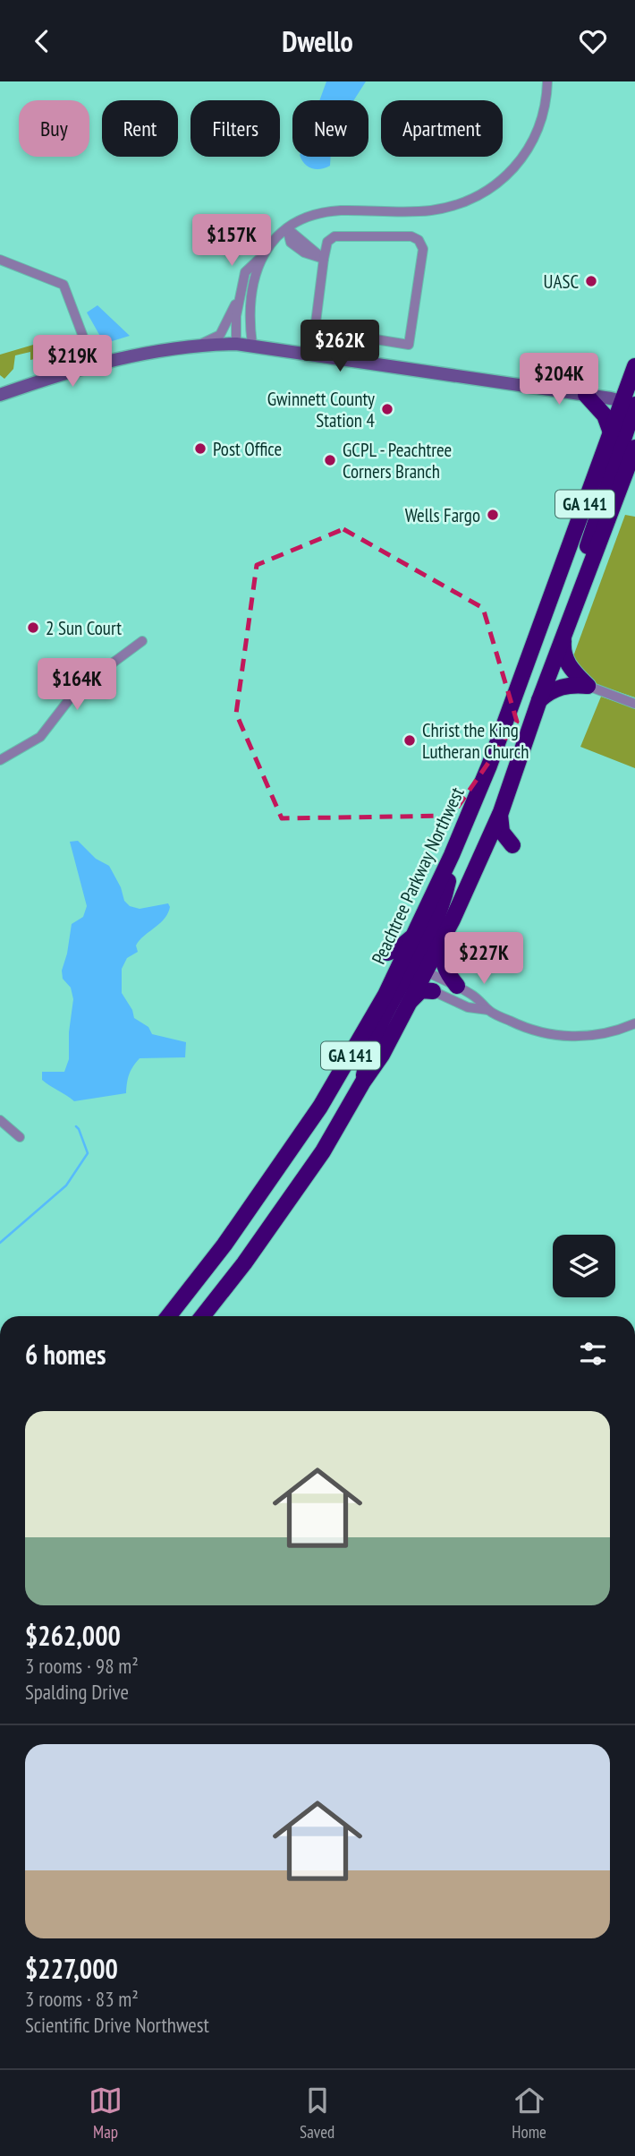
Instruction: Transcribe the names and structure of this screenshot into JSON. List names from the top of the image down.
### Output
{
  "streets": {
    "highway": ["GA 141", "Peachtree Parkway Northwest"]
  },
  "places": [
    "UASC",
    "Gwinnett County Station 4",
    "Post Office",
    "GCPL - Peachtree Corners Branch",
    "Wells Fargo",
    "2 Sun Court",
    "Christ the King Lutheran Church"
  ],
  "page": {
    "header": "Dwello",
    "chip": [
      "Buy",
      "Rent",
      "Filters",
      "New",
      "Apartment"
    ],
    "price": [
      "$157K",
      "$262K",
      "$219K",
      "$204K",
      "$164K",
      "$227K"
    ],
    "heading": "6 homes",
    "list": [
      {
        "name": "$262,000",
        "note": "3 rooms · 98 m² · Spalding Drive"
      },
      {
        "name": "$227,000",
        "note": "3 rooms · 83 m² · Scientific Drive Northwest"
      }
    ],
    "tabs": ["Map", "Saved", "Home"]
  }
}
